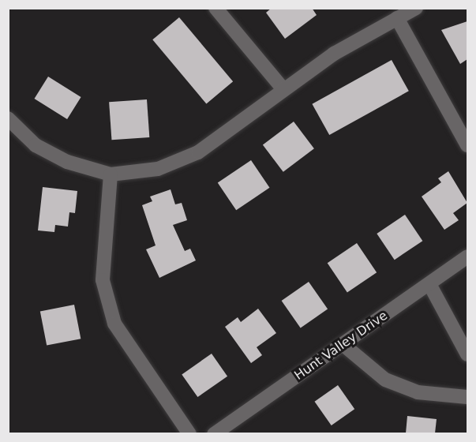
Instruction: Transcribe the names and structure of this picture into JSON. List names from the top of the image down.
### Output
{
  "streets": {
    "street": ["Hunt Valley Drive"]
  }
}
